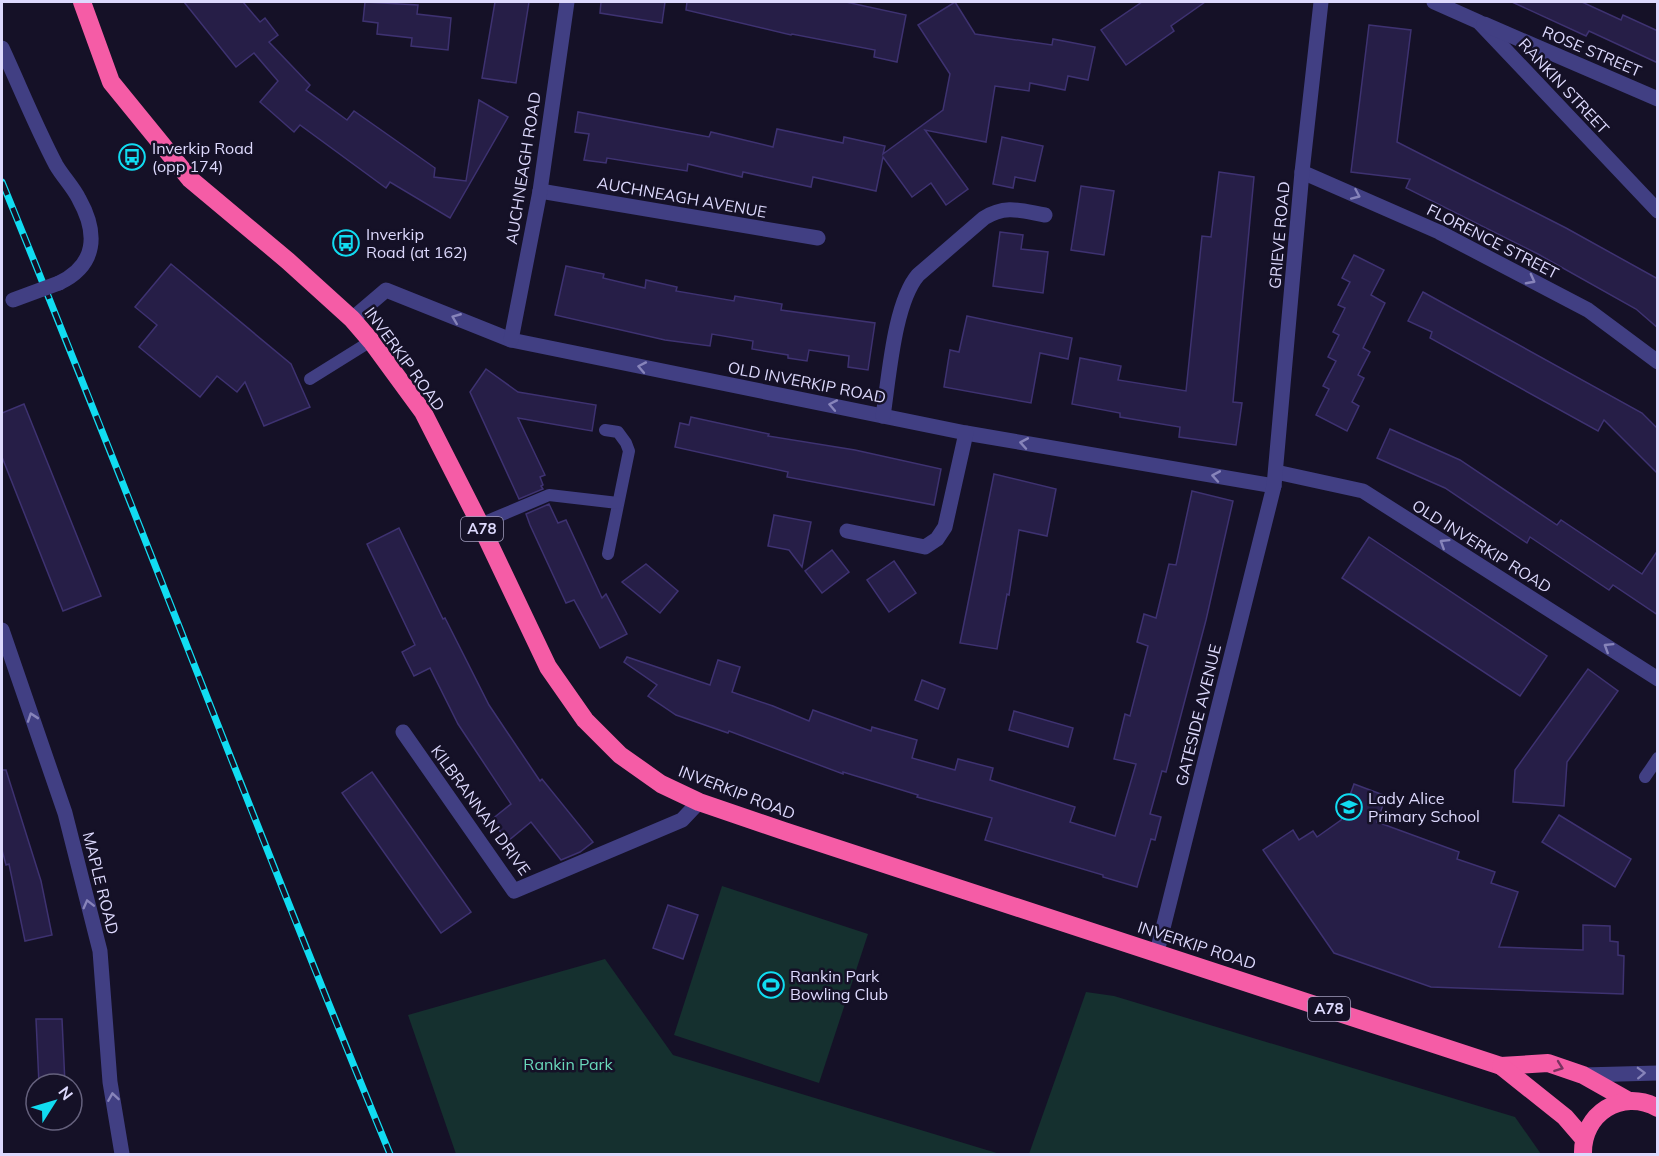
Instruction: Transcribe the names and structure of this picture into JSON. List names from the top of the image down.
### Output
{
  "streets": {
    "highway": ["INVERKIP ROAD", "A78"],
    "street": [
      "ROSE STREET",
      "RANKIN STREET",
      "AUCHNEAGH ROAD",
      "AUCHNEAGH AVENUE",
      "GRIEVE ROAD",
      "FLORENCE STREET",
      "OLD INVERKIP ROAD",
      "GATESIDE AVENUE",
      "KILBRANNAN DRIVE",
      "MAPLE ROAD"
    ]
  },
  "crossings": [
    ["ROSE STREET", "RANKIN STREET"],
    ["AUCHNEAGH ROAD", "AUCHNEAGH AVENUE"],
    ["AUCHNEAGH ROAD", "OLD INVERKIP ROAD"],
    ["GRIEVE ROAD", "FLORENCE STREET"],
    ["GRIEVE ROAD", "OLD INVERKIP ROAD"],
    ["GRIEVE ROAD", "GATESIDE AVENUE"],
    ["INVERKIP ROAD", "OLD INVERKIP ROAD"],
    ["INVERKIP ROAD", "GATESIDE AVENUE"],
    ["INVERKIP ROAD", "KILBRANNAN DRIVE"],
    ["OLD INVERKIP ROAD", "GATESIDE AVENUE"]
  ],
  "one_way": ["FLORENCE STREET", "OLD INVERKIP ROAD", "MAPLE ROAD"],
  "parks": ["Rankin Park"],
  "places": {
    "bus stop": ["Inverkip Road (opp 174)", "Inverkip Road (at 162)"],
    "school or university": ["Lady Alice Primary School"],
    "sports": ["Rankin Park Bowling Club"]
  },
  "north": "top right"
}
